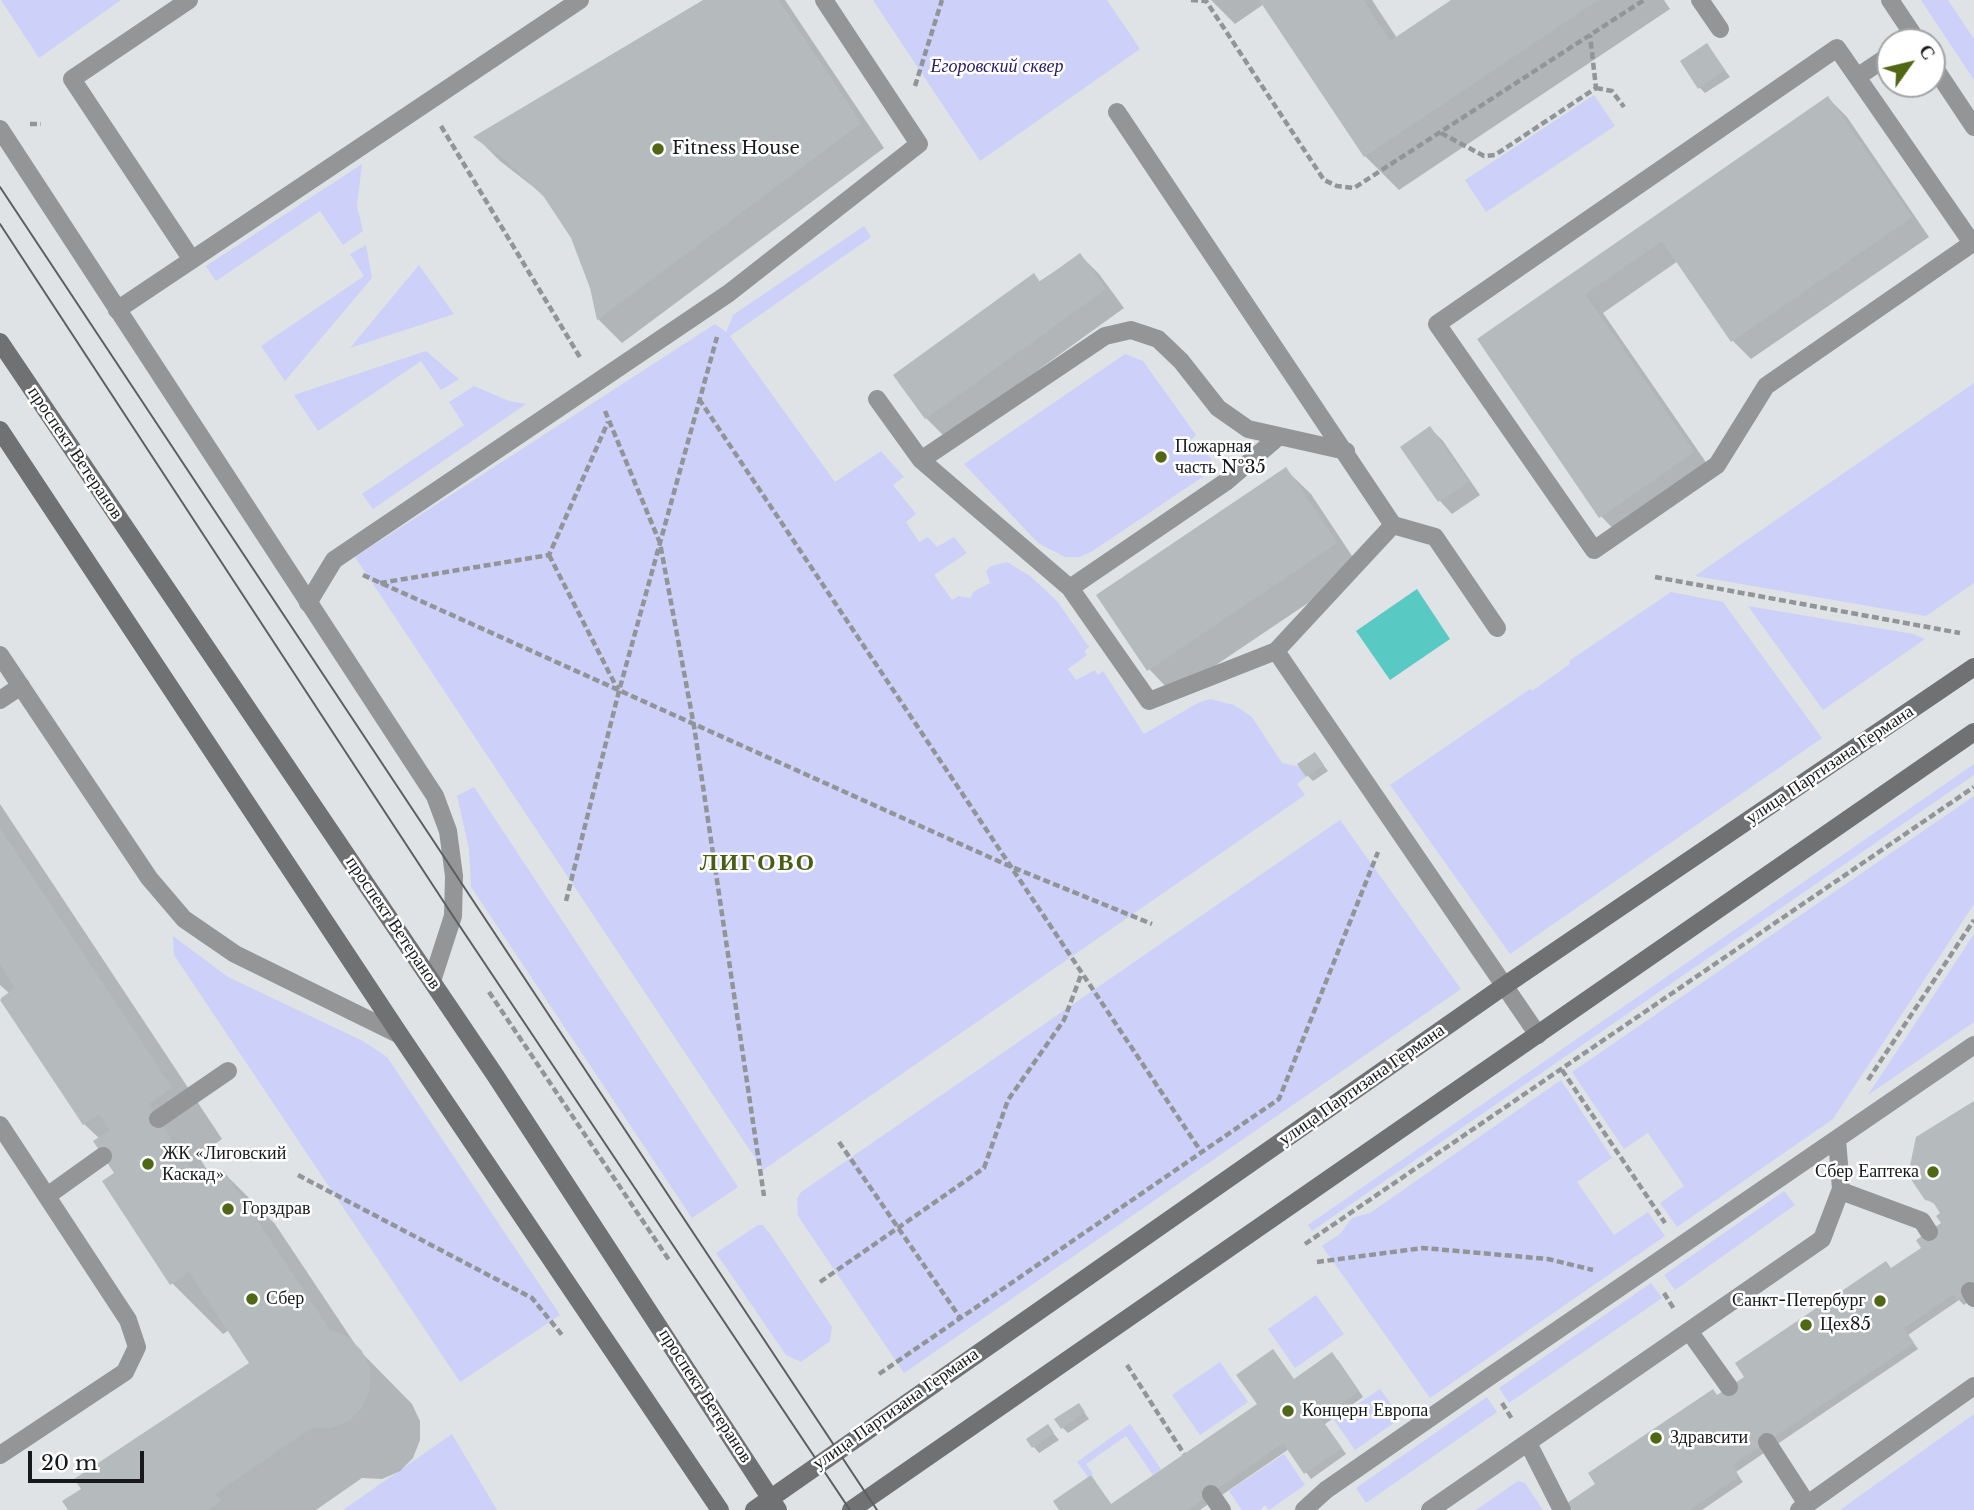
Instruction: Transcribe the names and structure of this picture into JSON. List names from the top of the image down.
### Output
{
  "streets": {
    "main road": ["проспект Ветеранов", "улица Партизана Германа"]
  },
  "crossings": [
    ["проспект Ветеранов", "улица Партизана Германа"]
  ],
  "districts": ["ЛИГОВО"],
  "parks": ["Егоровский сквер"],
  "places": [
    "Fitness House",
    "Пожарная часть №35",
    "ЖК «Лиговский Каскад»",
    "Сбер Еаптека",
    "Горздрав",
    "Сбер",
    "Санкт-Петербург",
    "Цех85",
    "Концерн Европа",
    "Здравсити"
  ],
  "scale_bar": "20 m",
  "north": "top right"
}
